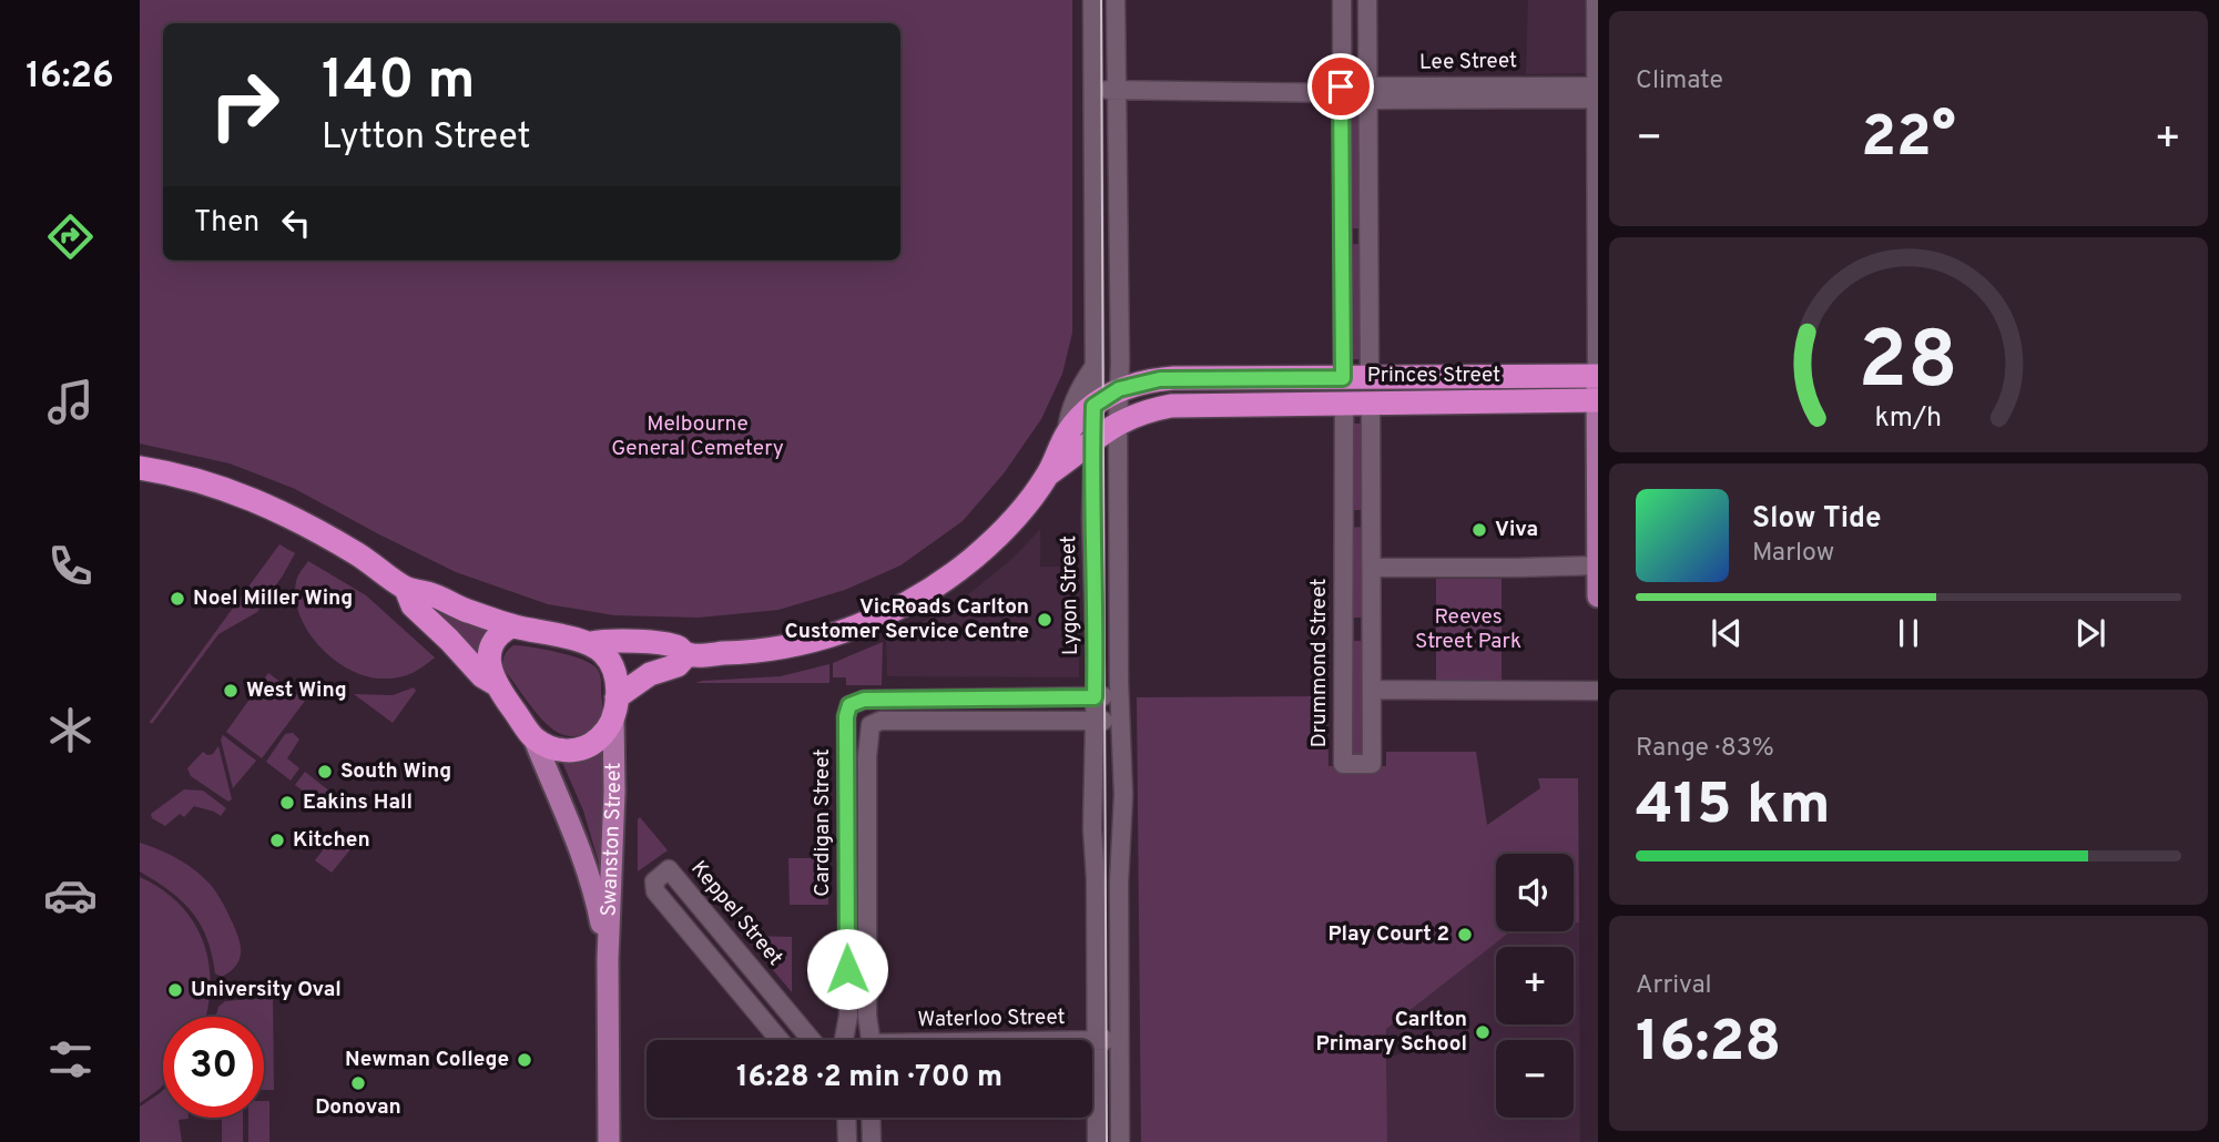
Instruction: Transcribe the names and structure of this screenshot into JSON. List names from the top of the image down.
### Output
{
  "streets": {
    "highway": ["Princes Street"],
    "main road": ["Swanston Street"],
    "street": [
      "Lee Street",
      "Lygon Street",
      "Drummond Street",
      "Cardigan Street",
      "Keppel Street",
      "Waterloo Street"
    ]
  },
  "crossings": [
    ["Lee Street", "Lygon Street"],
    ["Lee Street", "Drummond Street"],
    ["Princes Street", "Lygon Street"],
    ["Princes Street", "Drummond Street"],
    ["Lygon Street", "Waterloo Street"]
  ],
  "parks": ["Melbourne General Cemetery", "Reeves Street Park"],
  "places": [
    "Viva",
    "Noel Miller Wing",
    "VicRoads Carlton Customer Service Centre",
    "West Wing",
    "South Wing",
    "Eakins Hall",
    "Kitchen",
    "Play Court 2",
    "University Oval",
    "Carlton Primary School",
    "Newman College",
    "Donovan"
  ],
  "page": {
    "tabs": "16:26",
    "tile": [
      "Climate",
      ["Range · 83%", "415 km"],
      ["Arrival", "16:28"]
    ],
    "turn": ["140 m", "Lytton Street"],
    "heat": ["−", "22°", "+"],
    "then": "Then",
    "song": ["Slow Tide", "Marlow"],
    "map_buttons": ["+", "−"],
    "limit": "30",
    "trip": "16:28 · 2 min · 700 m",
    "gauge": ["28", "km/h"]
  }
}
